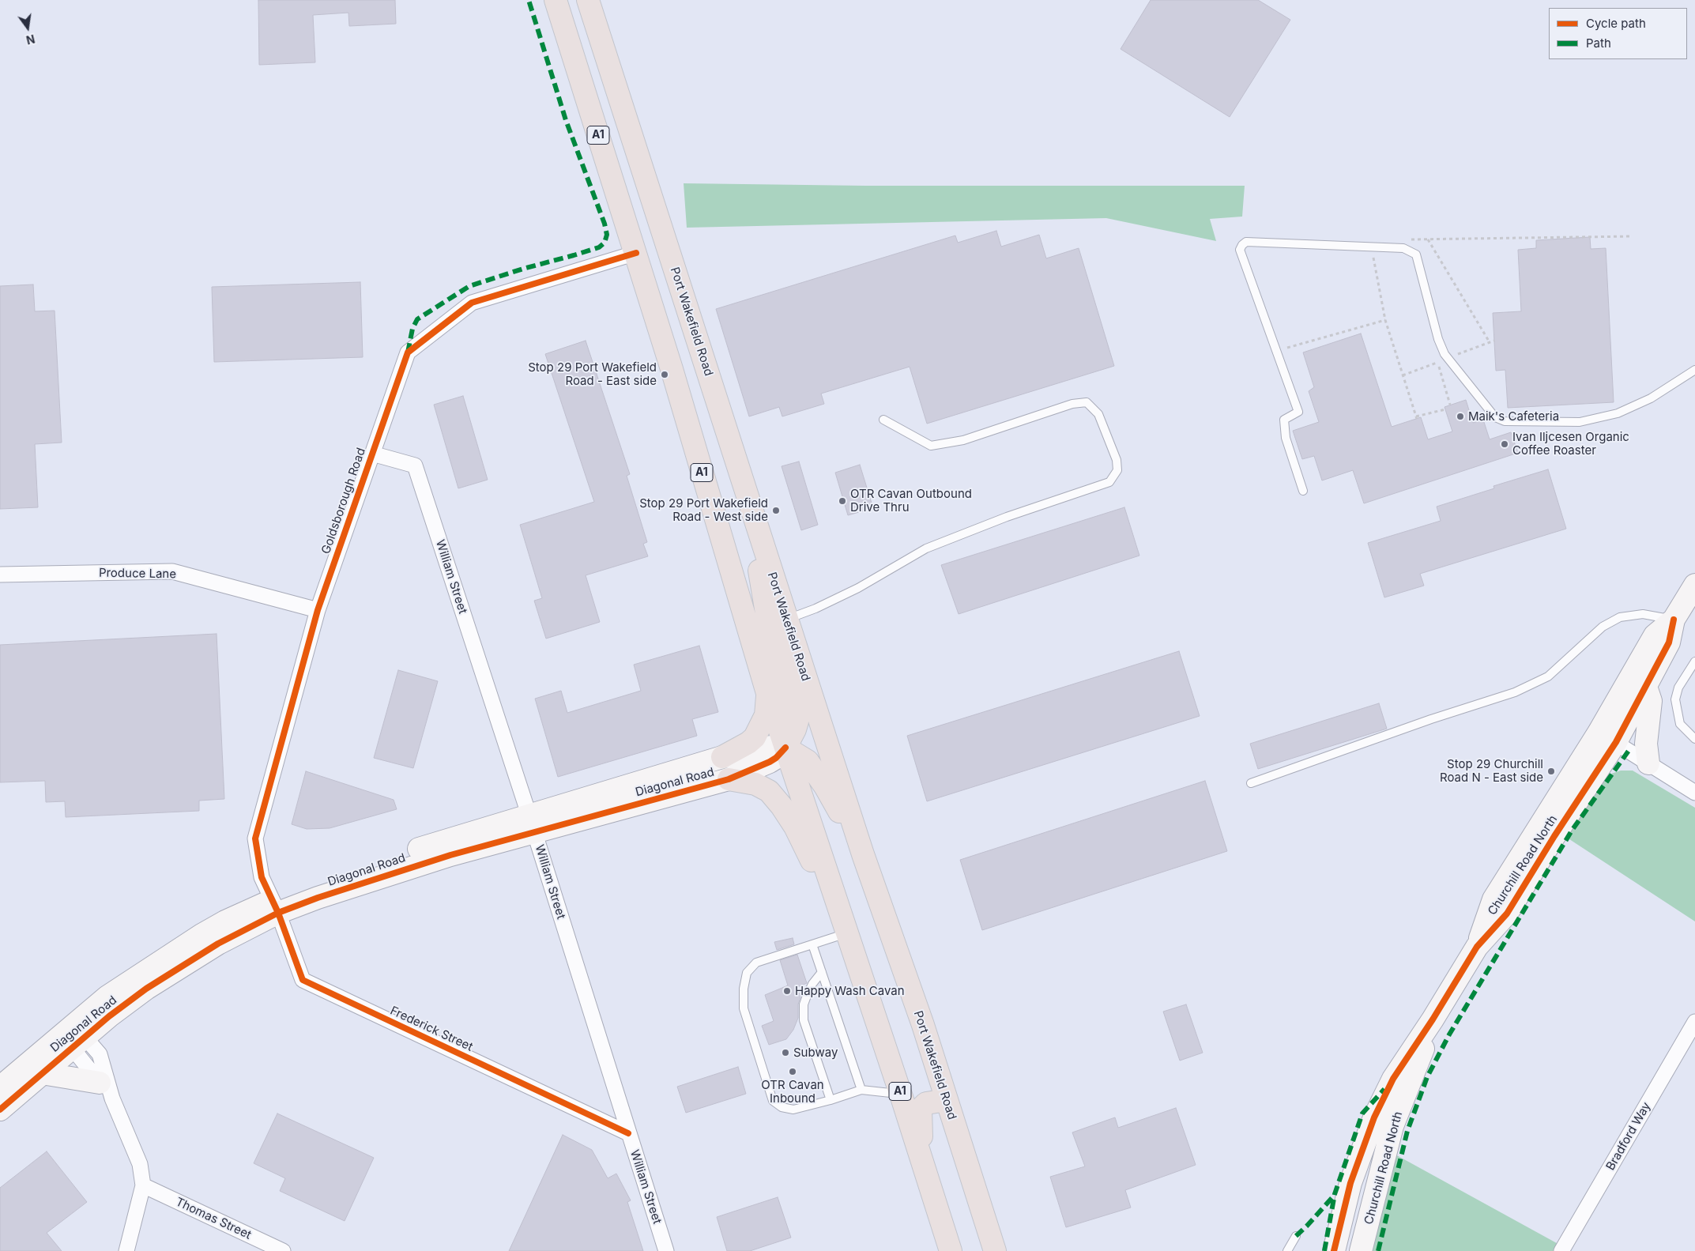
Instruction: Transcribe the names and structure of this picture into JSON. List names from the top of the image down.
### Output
{
  "streets": {
    "highway": ["A1", "Port Wakefield Road"],
    "street": [
      "Goldsborough Road",
      "Produce Lane",
      "William Street",
      "Diagonal Road",
      "Churchill Road North",
      "Frederick Street",
      "Bradford Way",
      "Thomas Street"
    ]
  },
  "crossings": [
    ["A1", "Goldsborough Road"],
    ["A1", "Diagonal Road"],
    ["Goldsborough Road", "Produce Lane"],
    ["Goldsborough Road", "William Street"],
    ["Goldsborough Road", "Diagonal Road"],
    ["Goldsborough Road", "Frederick Street"],
    ["William Street", "Diagonal Road"],
    ["William Street", "Frederick Street"],
    ["Diagonal Road", "Frederick Street"]
  ],
  "places": [
    "Stop 29 Port Wakefield Road - East side",
    "Maik's Cafeteria",
    "Ivan Iljcesen Organic Coffee Roaster",
    "OTR Cavan Outbound Drive Thru",
    "Stop 29 Port Wakefield Road - West side",
    "Stop 29 Churchill Road N - East side",
    "Happy Wash Cavan",
    "Subway",
    "OTR Cavan Inbound"
  ],
  "legend": ["Cycle path", "Path"],
  "north": "bottom"
}
